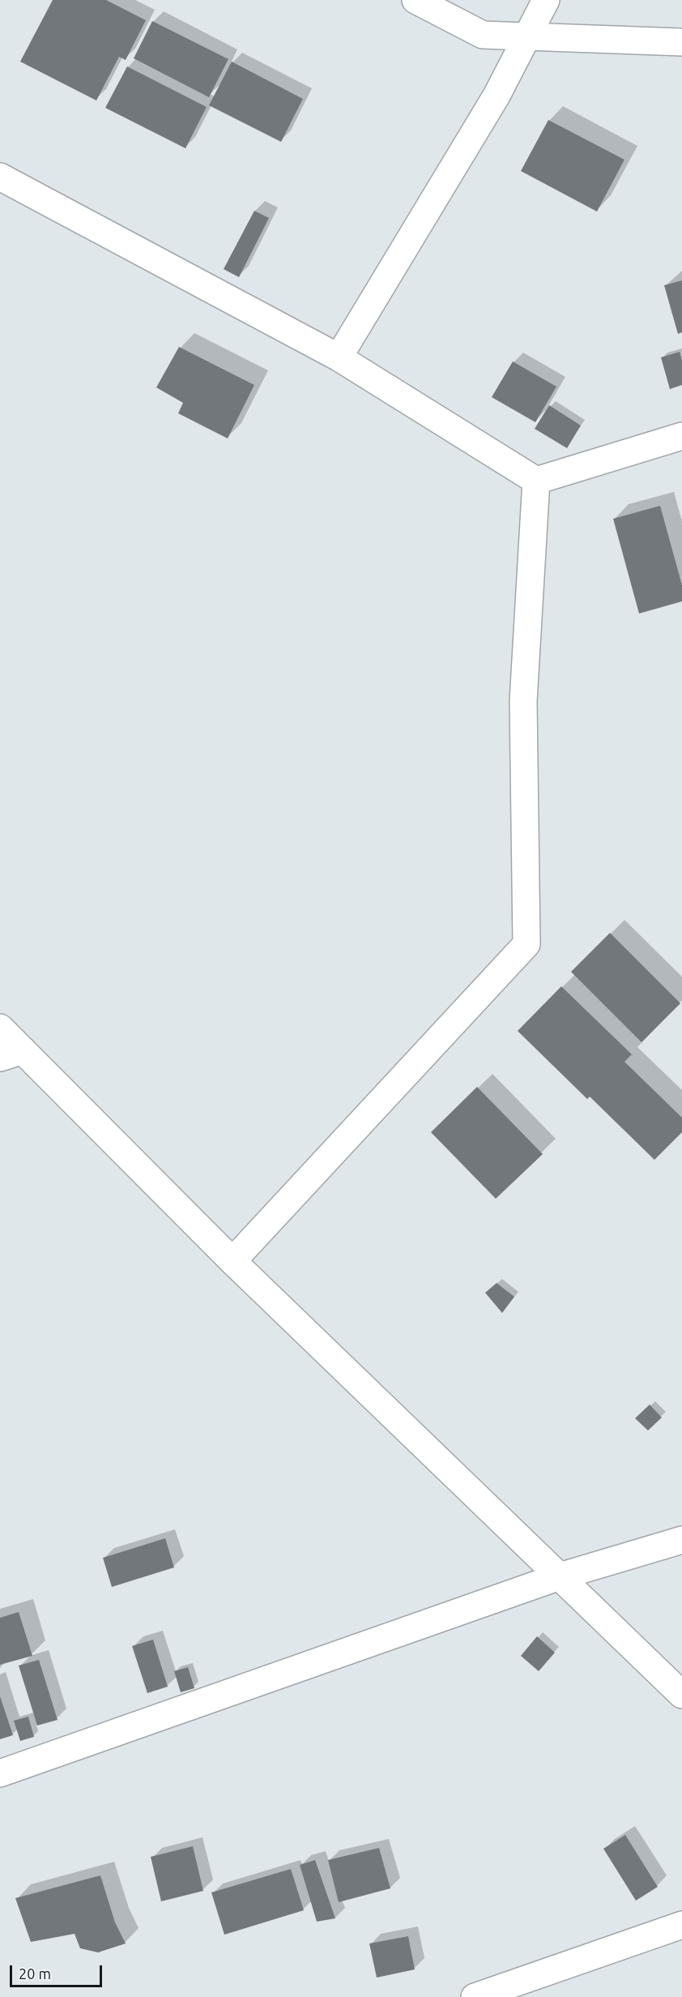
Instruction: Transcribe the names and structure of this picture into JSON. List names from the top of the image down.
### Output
{
  "scale_bar": "20 m"
}
